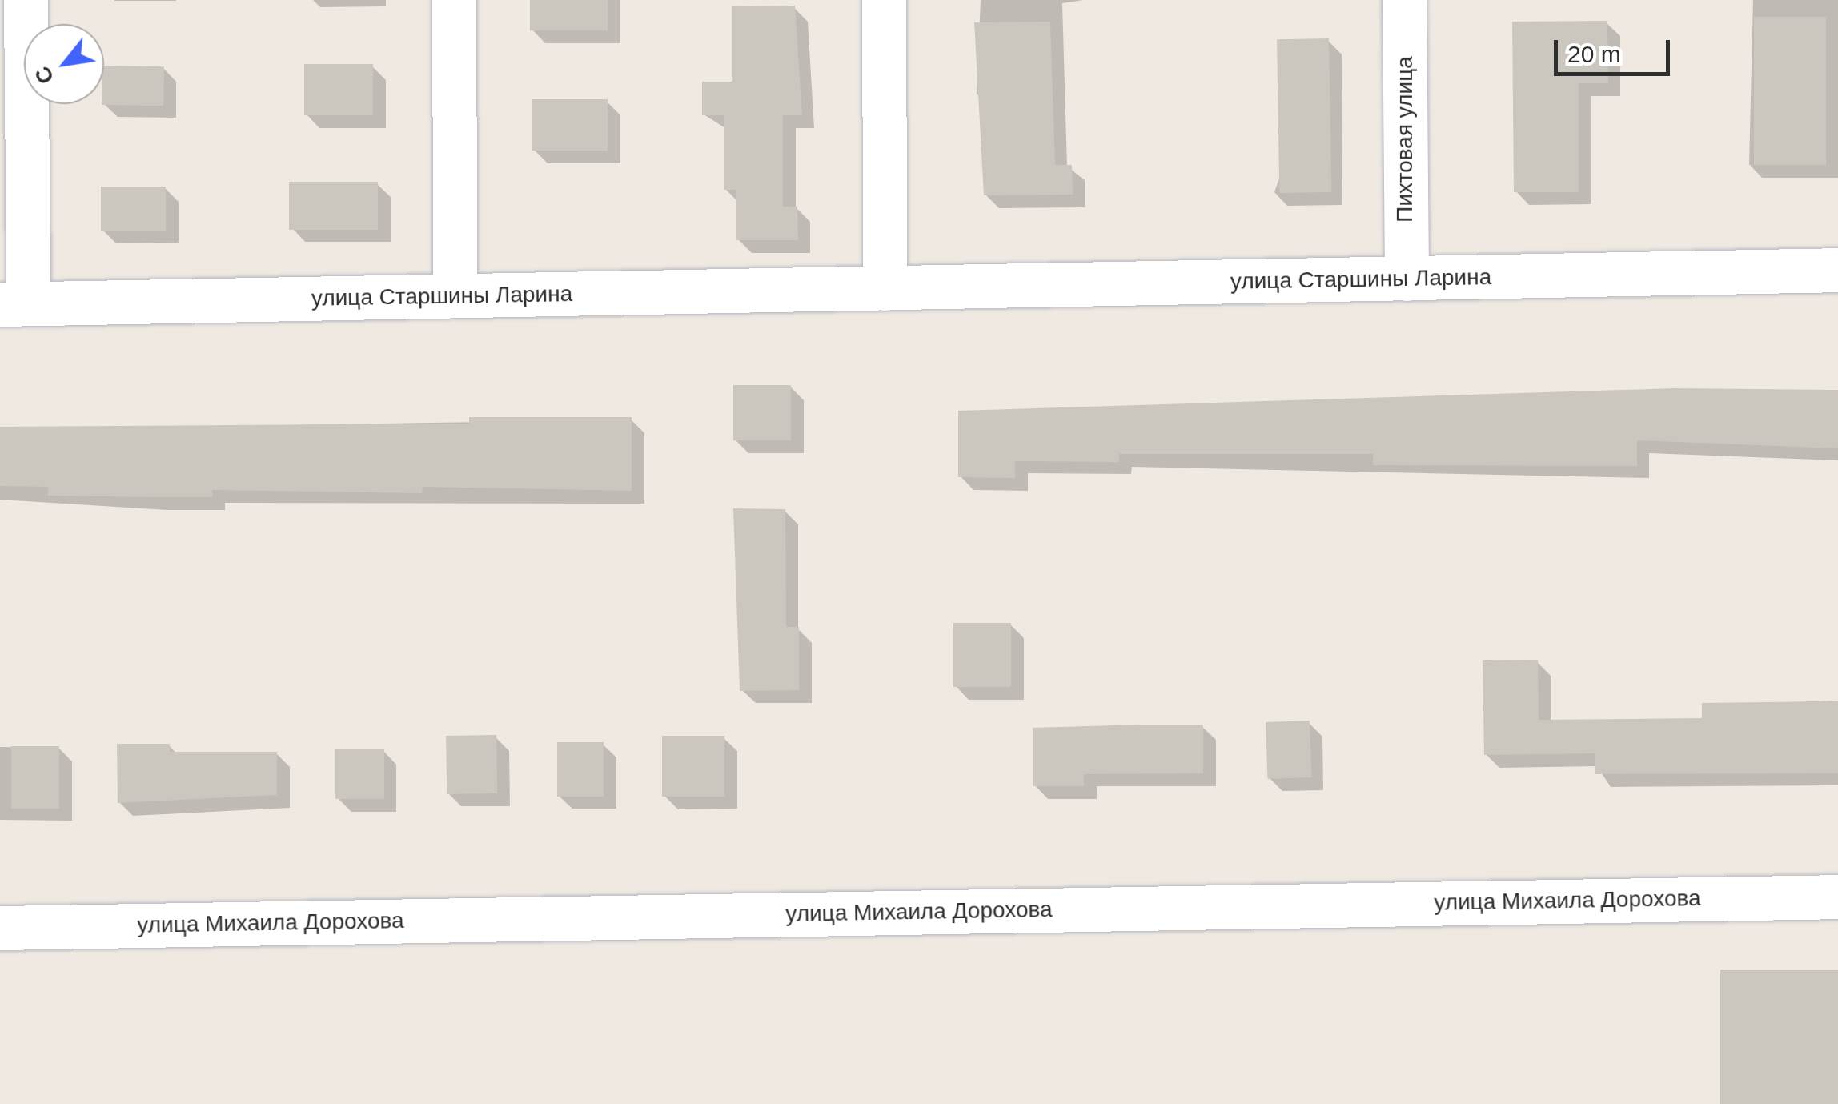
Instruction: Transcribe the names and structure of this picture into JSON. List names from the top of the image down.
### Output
{
  "streets": {
    "street": ["Пихтовая улица", "улица Старшины Ларина", "улица Михаила Дорохова"]
  },
  "crossings": [
    ["Пихтовая улица", "улица Старшины Ларина"]
  ],
  "scale_bar": "20 m",
  "north": "bottom left"
}
